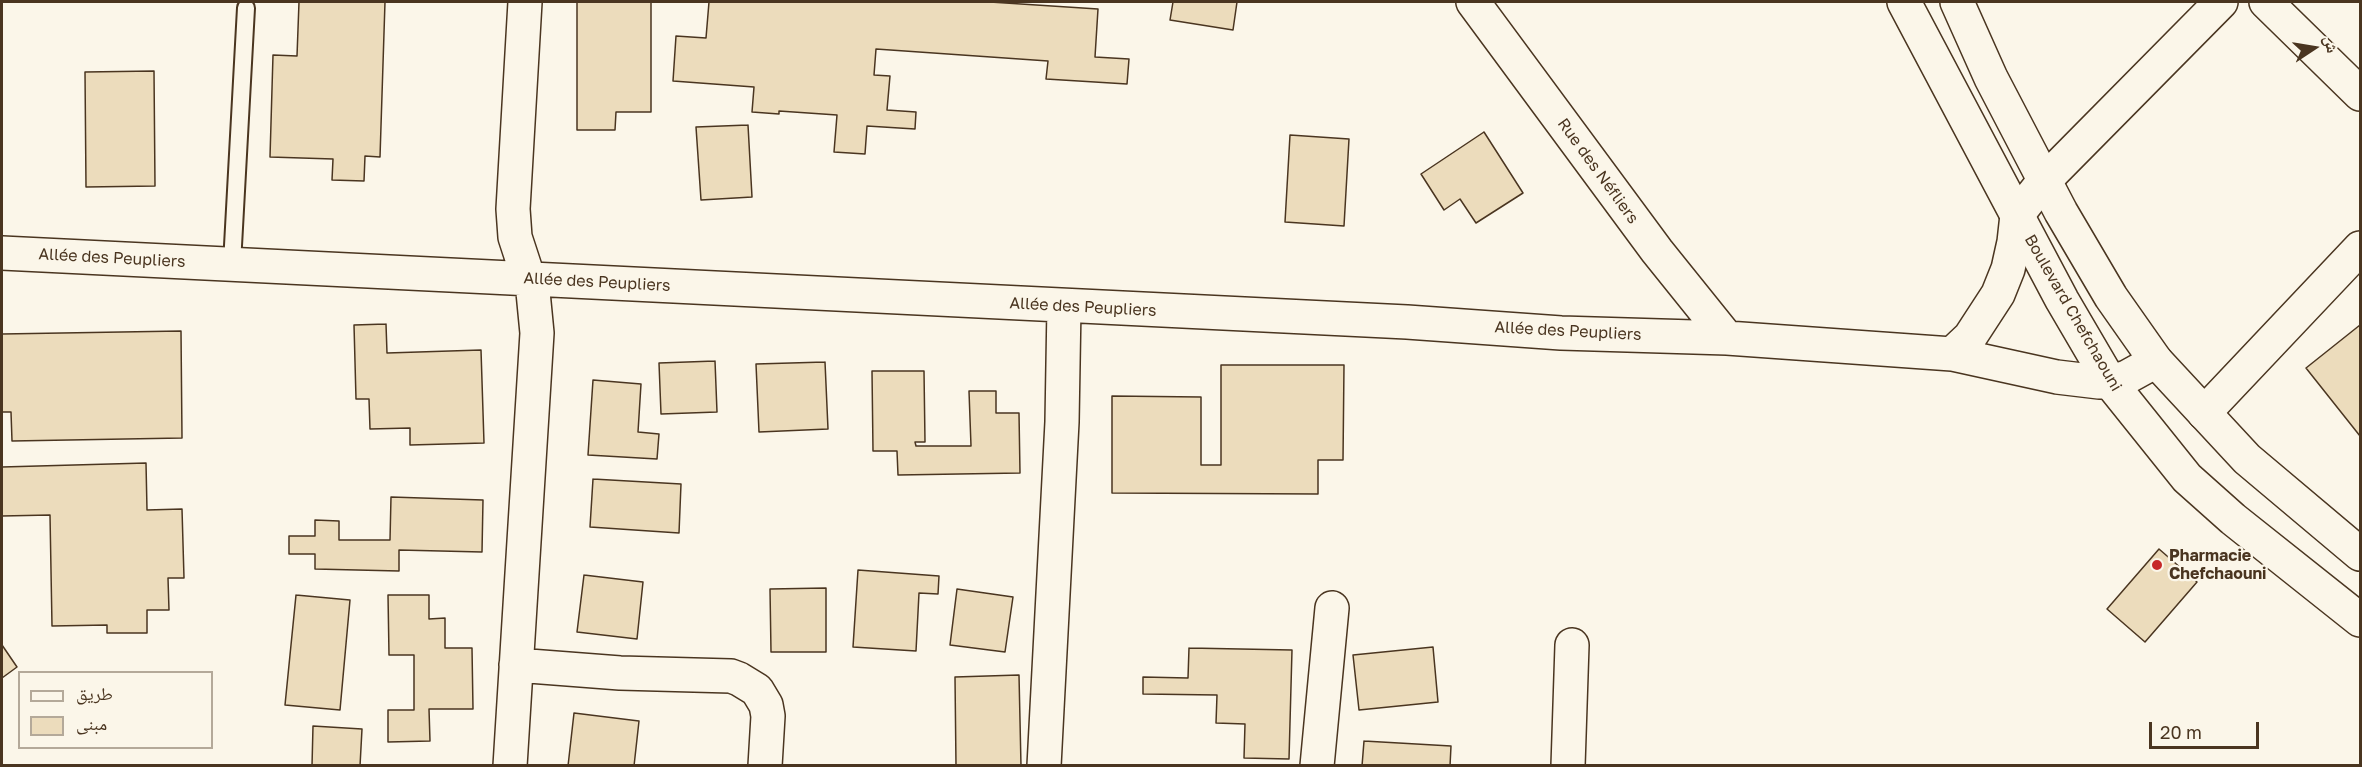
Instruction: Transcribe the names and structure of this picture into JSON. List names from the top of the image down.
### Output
{
  "streets": {
    "street": ["Rue des Néfliers", "Allée des Peupliers", "Boulevard Chefchaouni"]
  },
  "crossings": [
    ["Rue des Néfliers", "Allée des Peupliers"],
    ["Allée des Peupliers", "Boulevard Chefchaouni"]
  ],
  "places": ["Pharmacie Chefchaouni"],
  "legend": ["طريق", "مبنى"],
  "scale_bar": "20 m",
  "north": "right"
}
